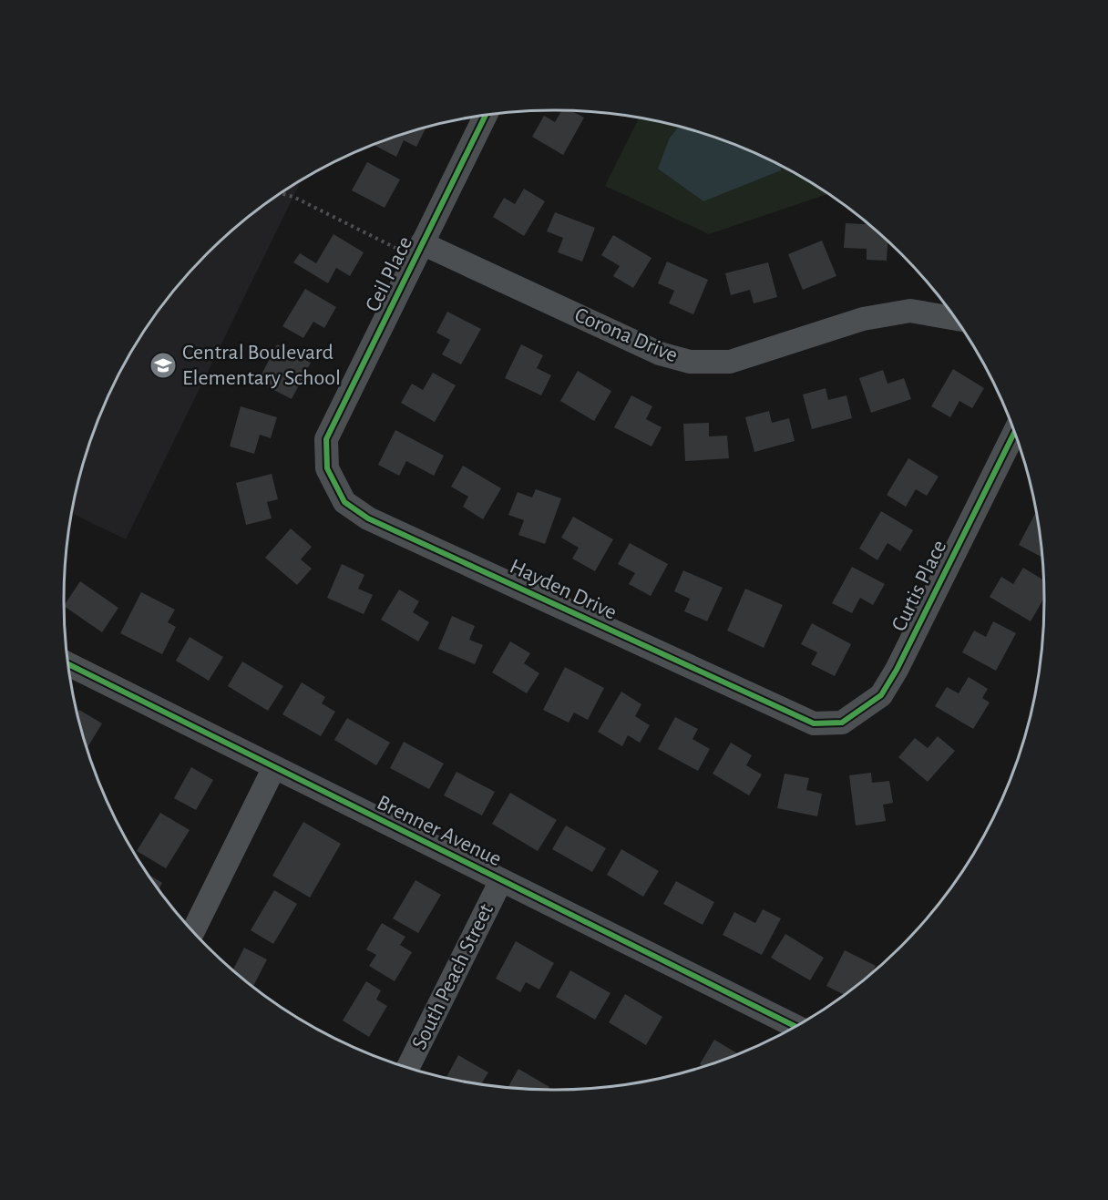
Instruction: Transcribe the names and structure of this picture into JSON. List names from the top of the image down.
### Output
{
  "streets": {
    "street": [
      "Ceil Place",
      "Corona Drive",
      "Curtis Place",
      "Hayden Drive",
      "Brenner Avenue",
      "South Peach Street"
    ]
  },
  "crossings": [
    ["Ceil Place", "Corona Drive"],
    ["Ceil Place", "Hayden Drive"],
    ["Curtis Place", "Hayden Drive"],
    ["Brenner Avenue", "South Peach Street"]
  ],
  "places": {
    "school or university": ["Central Boulevard Elementary School"]
  }
}
